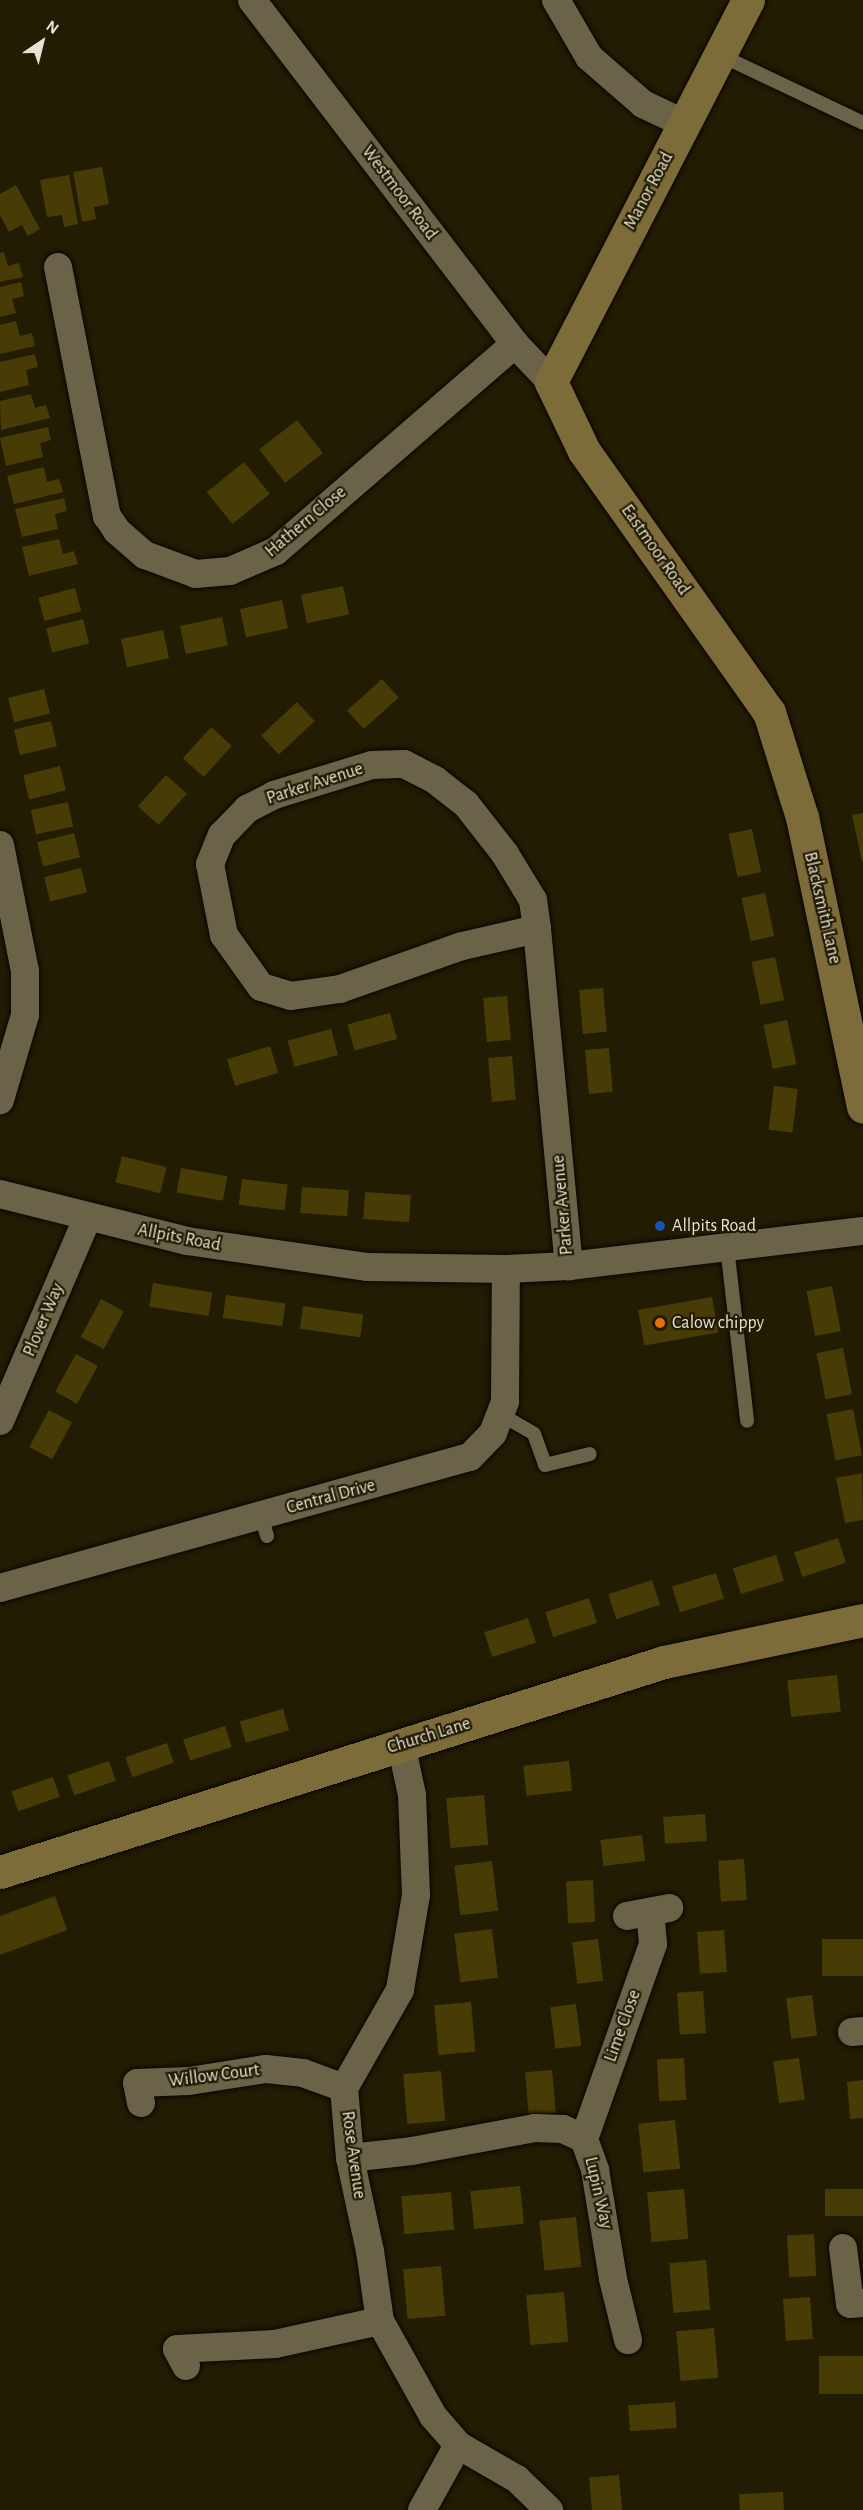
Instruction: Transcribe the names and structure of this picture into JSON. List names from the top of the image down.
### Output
{
  "streets": {
    "street": [
      "Manor Road",
      "Westmoor Road",
      "Hathern Close",
      "Eastmoor Road",
      "Parker Avenue",
      "Blacksmith Lane",
      "Allpits Road",
      "Plover Way",
      "Central Drive",
      "Church Lane",
      "Lime Close",
      "Willow Court",
      "Rose Avenue",
      "Lupin Way"
    ]
  },
  "crossings": [
    ["Manor Road", "Westmoor Road"],
    ["Manor Road", "Eastmoor Road"],
    ["Westmoor Road", "Hathern Close"],
    ["Westmoor Road", "Eastmoor Road"],
    ["Eastmoor Road", "Blacksmith Lane"],
    ["Parker Avenue", "Allpits Road"],
    ["Allpits Road", "Plover Way"],
    ["Allpits Road", "Central Drive"],
    ["Church Lane", "Rose Avenue"],
    ["Lime Close", "Lupin Way"],
    ["Willow Court", "Rose Avenue"],
    ["Rose Avenue", "Lupin Way"]
  ],
  "places": ["Allpits Road", "Calow chippy"],
  "north": "top right"
}
